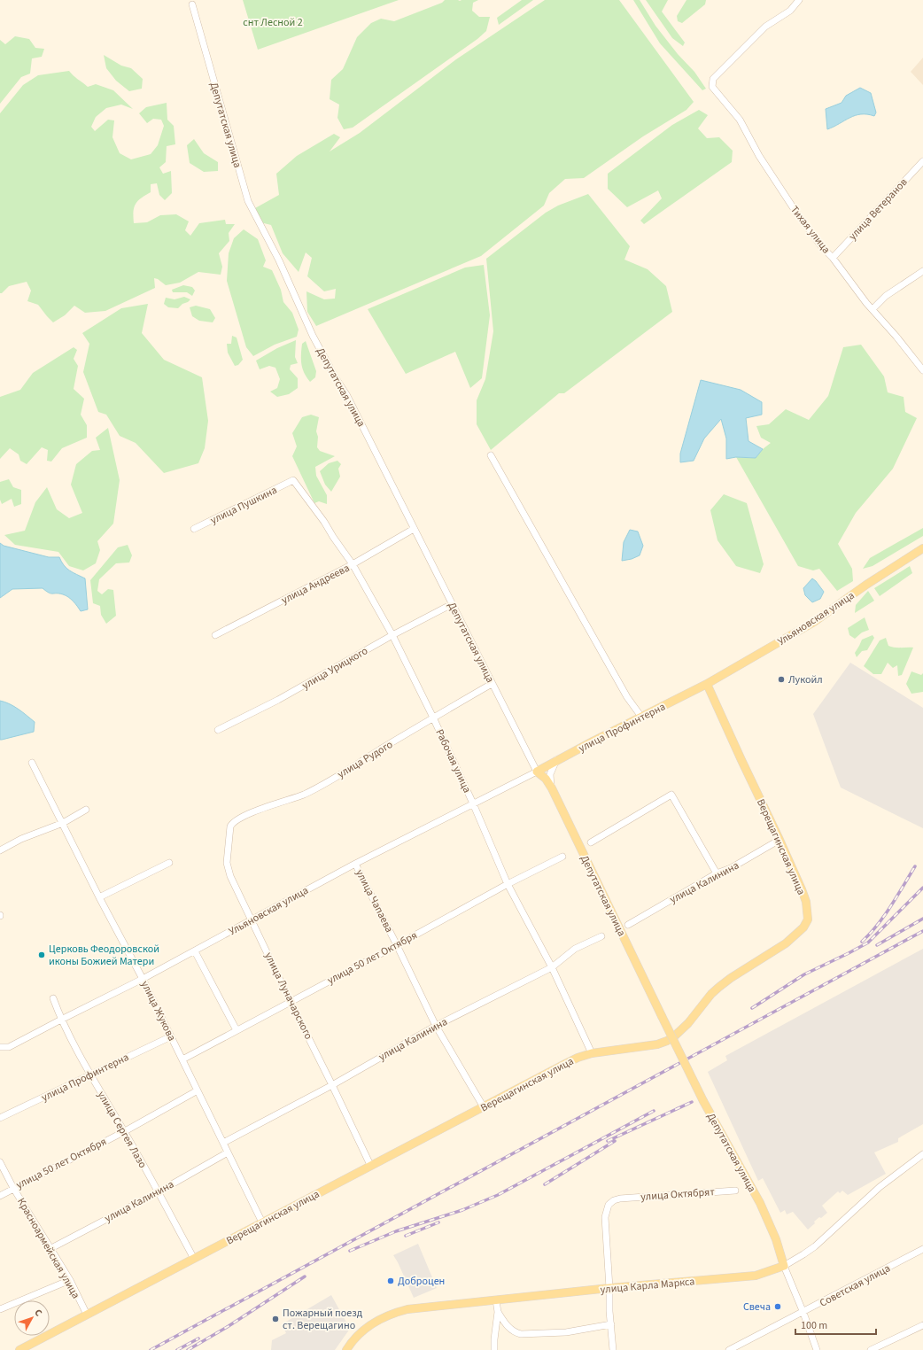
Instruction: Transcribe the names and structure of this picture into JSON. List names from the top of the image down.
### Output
{
  "streets": {
    "main road": [
      "Депутатская улица",
      "Ульяновская улица",
      "улица Профинтерна",
      "Верещагинская улица",
      "улица Карла Маркса"
    ],
    "street": [
      "улица Ветеранов",
      "Тихая улица",
      "улица Пушкина",
      "улица Андреева",
      "улица Урицкого",
      "улица Рудого",
      "Рабочая улица",
      "улица Калинина",
      "улица Чапаева",
      "улица 50 лет Октября",
      "улица Луначарского",
      "улица Жукова",
      "улица Сергея Лазо",
      "улица Октябрят",
      "Красноармейская улица",
      "Советская улица"
    ]
  },
  "crossings": [
    ["Депутатская улица", "улица Андреева"],
    ["Депутатская улица", "Ульяновская улица"],
    ["Депутатская улица", "улица Урицкого"],
    ["Депутатская улица", "улица Профинтерна"],
    ["Депутатская улица", "улица Рудого"],
    ["Депутатская улица", "улица Карла Маркса"],
    ["улица Ветеранов", "Тихая улица"],
    ["улица Пушкина", "Рабочая улица"],
    ["улица Андреева", "Рабочая улица"],
    ["Ульяновская улица", "улица Профинтерна"],
    ["Ульяновская улица", "Рабочая улица"],
    ["Ульяновская улица", "Верещагинская улица"],
    ["Ульяновская улица", "улица Чапаева"],
    ["Ульяновская улица", "улица Луначарского"],
    ["Ульяновская улица", "улица Жукова"],
    ["Ульяновская улица", "улица Сергея Лазо"],
    ["улица Урицкого", "Рабочая улица"],
    ["улица Профинтерна", "Верещагинская улица"],
    ["улица Профинтерна", "улица Жукова"],
    ["улица Профинтерна", "улица Сергея Лазо"],
    ["улица Рудого", "Рабочая улица"],
    ["улица Рудого", "улица Луначарского"],
    ["Рабочая улица", "Верещагинская улица"],
    ["Рабочая улица", "улица Калинина"],
    ["Рабочая улица", "улица 50 лет Октября"],
    ["Верещагинская улица", "улица Калинина"],
    ["Верещагинская улица", "улица Чапаева"],
    ["Верещагинская улица", "улица Луначарского"],
    ["Верещагинская улица", "улица Жукова"],
    ["Верещагинская улица", "улица Сергея Лазо"],
    ["Верещагинская улица", "Красноармейская улица"],
    ["улица Калинина", "улица Чапаева"],
    ["улица Калинина", "улица Луначарского"],
    ["улица Калинина", "улица Жукова"],
    ["улица Калинина", "улица Сергея Лазо"],
    ["улица Калинина", "Красноармейская улица"],
    ["улица Чапаева", "улица 50 лет Октября"],
    ["улица 50 лет Октября", "улица Луначарского"],
    ["улица 50 лет Октября", "улица Жукова"],
    ["улица 50 лет Октября", "улица Сергея Лазо"],
    ["улица 50 лет Октября", "Красноармейская улица"],
    ["улица Октябрят", "улица Карла Маркса"]
  ],
  "parks": ["снт Лесной 2"],
  "places": [
    "Лукойл",
    "Церковь Феодоровской иконы Божией Матери",
    "Доброцен",
    "Свеча",
    "Пожарный поезд ст. Верещагино"
  ],
  "scale_bar": "100 m",
  "north": "top right"
}
